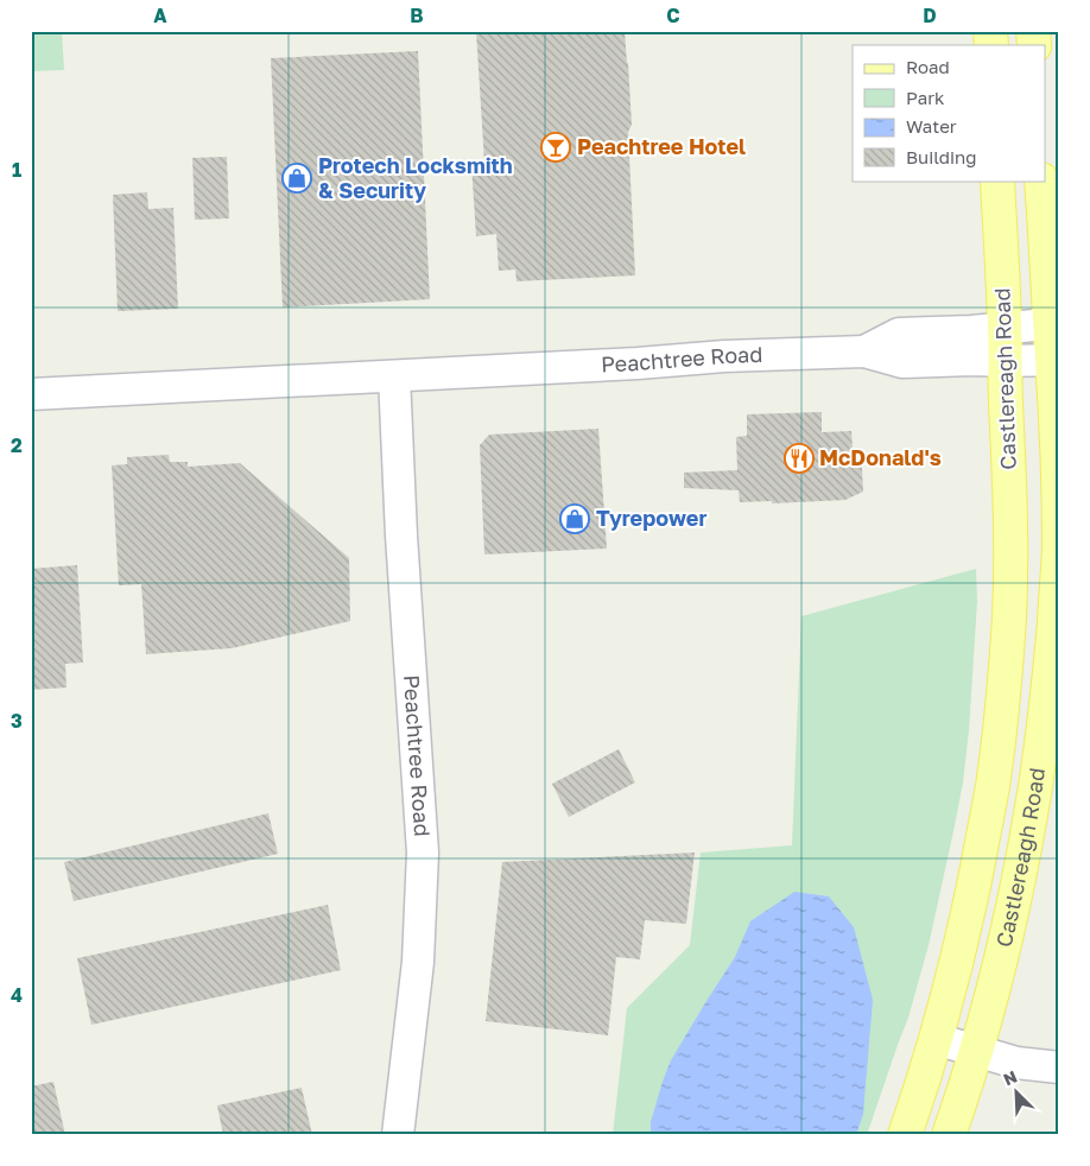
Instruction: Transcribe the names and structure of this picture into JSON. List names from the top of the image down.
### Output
{
  "streets": {
    "main road": ["Castlereagh Road"],
    "street": ["Peachtree Road"]
  },
  "crossings": [
    ["Peachtree Road", "Castlereagh Road"]
  ],
  "places": {
    "bar": ["Peachtree Hotel"],
    "shop": ["Protech Locksmith & Security", "Tyrepower"],
    "restaurant": ["McDonald's"]
  },
  "legend": [
    "Road",
    "Park",
    "Water",
    "Building"
  ],
  "north": "top left",
  "grid": {
    "columns": [
      "A",
      "B",
      "C",
      "D"
    ],
    "rows": [
      "1",
      "2",
      "3",
      "4"
    ]
  }
}
